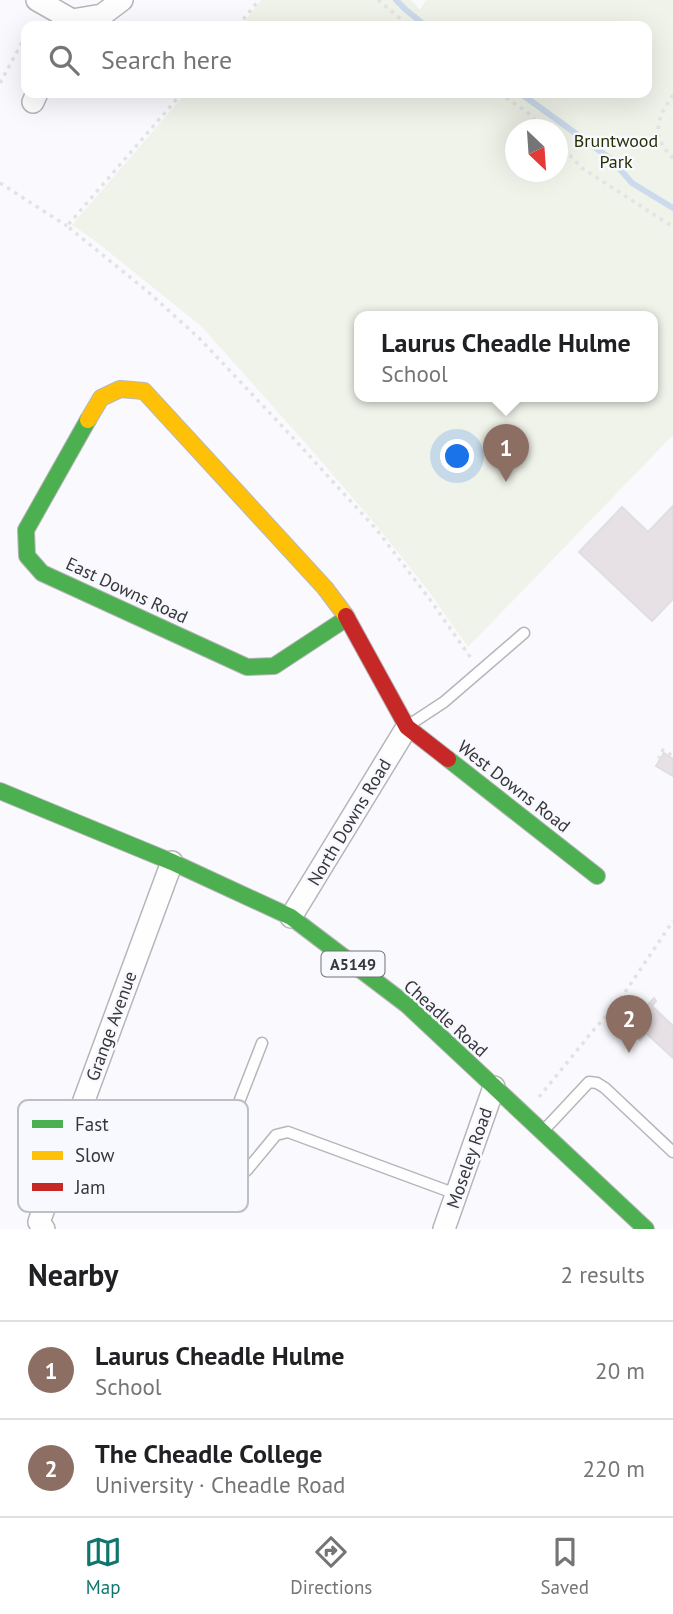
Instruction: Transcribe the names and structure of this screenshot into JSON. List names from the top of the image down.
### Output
{
  "streets": {
    "street": [
      "East Downs Road",
      "West Downs Road",
      "North Downs Road",
      "A5149",
      "Cheadle Road",
      "Grange Avenue",
      "Moseley Road"
    ]
  },
  "crossings": [
    ["East Downs Road", "West Downs Road"],
    ["East Downs Road", "North Downs Road"],
    ["West Downs Road", "North Downs Road"],
    ["North Downs Road", "Cheadle Road"],
    ["Cheadle Road", "Grange Avenue"],
    ["Cheadle Road", "Moseley Road"]
  ],
  "parks": ["Bruntwood Park"],
  "legend": ["Fast", "Slow", "Jam"],
  "north": "bottom right",
  "page": {
    "search": "Search here",
    "popup": ["Laurus Cheadle Hulme", "School"],
    "pins": ["1", "2"],
    "heading": ["Nearby", "2 results"],
    "list": [
      {
        "mark": "1",
        "name": "Laurus Cheadle Hulme",
        "note": "School",
        "value": "20 m"
      },
      {
        "mark": "2",
        "name": "The Cheadle College",
        "note": "University · Cheadle Road",
        "value": "220 m"
      }
    ],
    "nav": ["Map", "Directions", "Saved"]
  }
}
